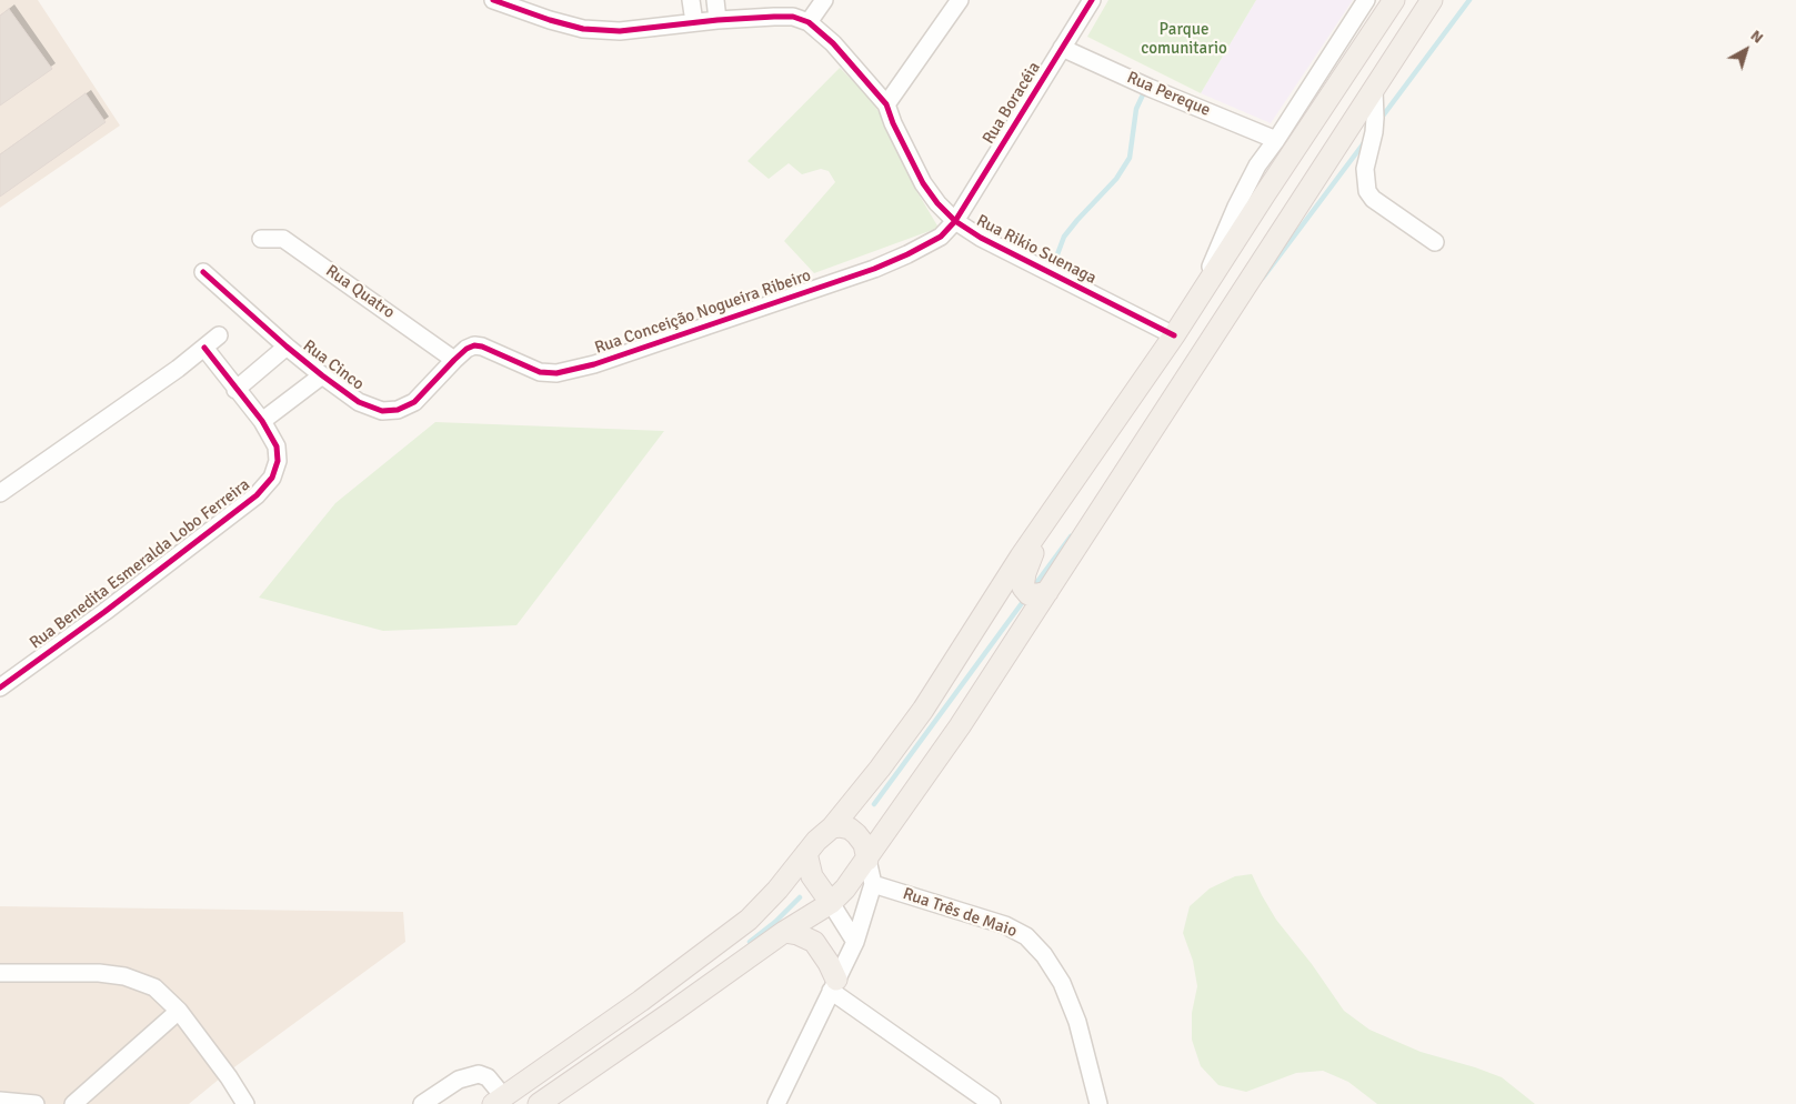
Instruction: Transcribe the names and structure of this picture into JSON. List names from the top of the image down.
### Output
{
  "streets": {
    "street": [
      "Rua Pereque",
      "Rua Boracéia",
      "Rua Rikio Suenaga",
      "Rua Quatro",
      "Rua Conceição Nogueira Ribeiro",
      "Rua Cinco",
      "Rua Benedita Esmeralda Lobo Ferreira",
      "Rua Três de Maio"
    ]
  },
  "crossings": [
    ["Rua Pereque", "Rua Boracéia"],
    ["Rua Boracéia", "Rua Rikio Suenaga"],
    ["Rua Boracéia", "Rua Conceição Nogueira Ribeiro"],
    ["Rua Rikio Suenaga", "Rua Conceição Nogueira Ribeiro"],
    ["Rua Quatro", "Rua Conceição Nogueira Ribeiro"],
    ["Rua Quatro", "Rua Cinco"],
    ["Rua Conceição Nogueira Ribeiro", "Rua Cinco"]
  ],
  "parks": ["Parque comunitario"],
  "north": "top right"
}
